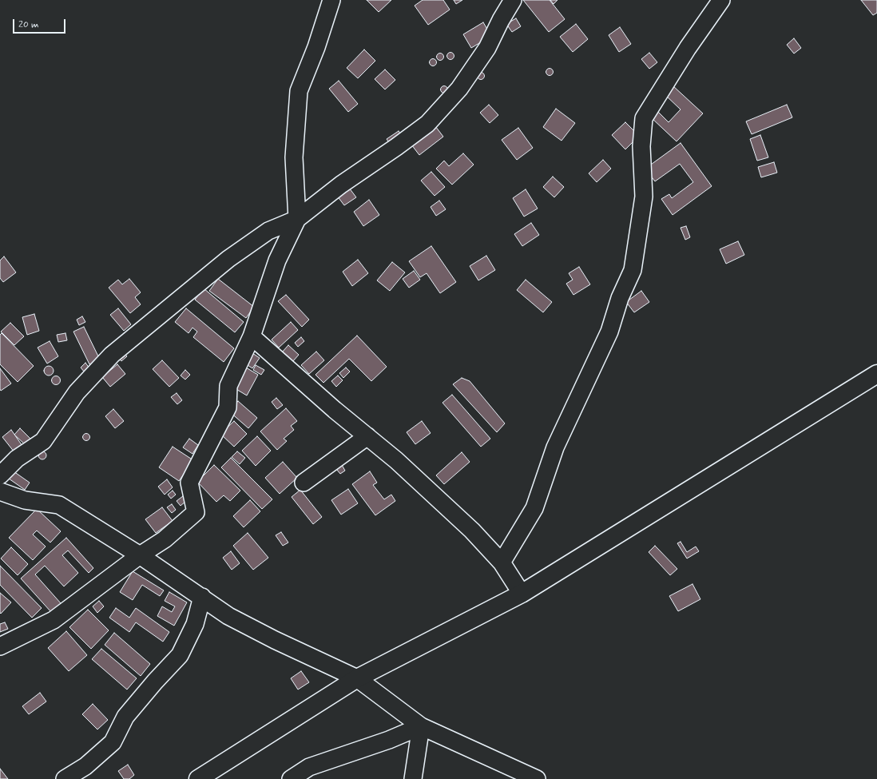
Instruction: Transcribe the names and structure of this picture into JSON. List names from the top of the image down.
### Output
{
  "scale_bar": "20 m"
}
